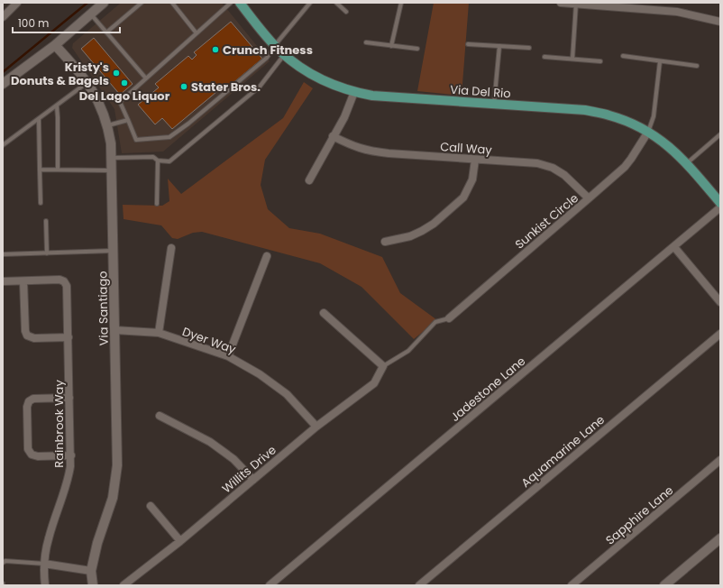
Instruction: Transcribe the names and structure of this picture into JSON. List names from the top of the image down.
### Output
{
  "streets": {
    "main road": ["Via Del Rio"],
    "street": [
      "Call Way",
      "Sunkist Circle",
      "Via Santiago",
      "Dyer Way",
      "Jadestone Lane",
      "Rainbrook Way",
      "Aquamarine Lane",
      "Willits Drive",
      "Sapphire Lane"
    ]
  },
  "crossings": [
    ["Via Del Rio", "Sunkist Circle"],
    ["Call Way", "Sunkist Circle"],
    ["Via Santiago", "Dyer Way"],
    ["Dyer Way", "Willits Drive"]
  ],
  "places": [
    "Crunch Fitness",
    "Kristy's Donuts & Bagels",
    "Del Lago Liquor",
    "Stater Bros."
  ],
  "scale_bar": "100 m"
}
